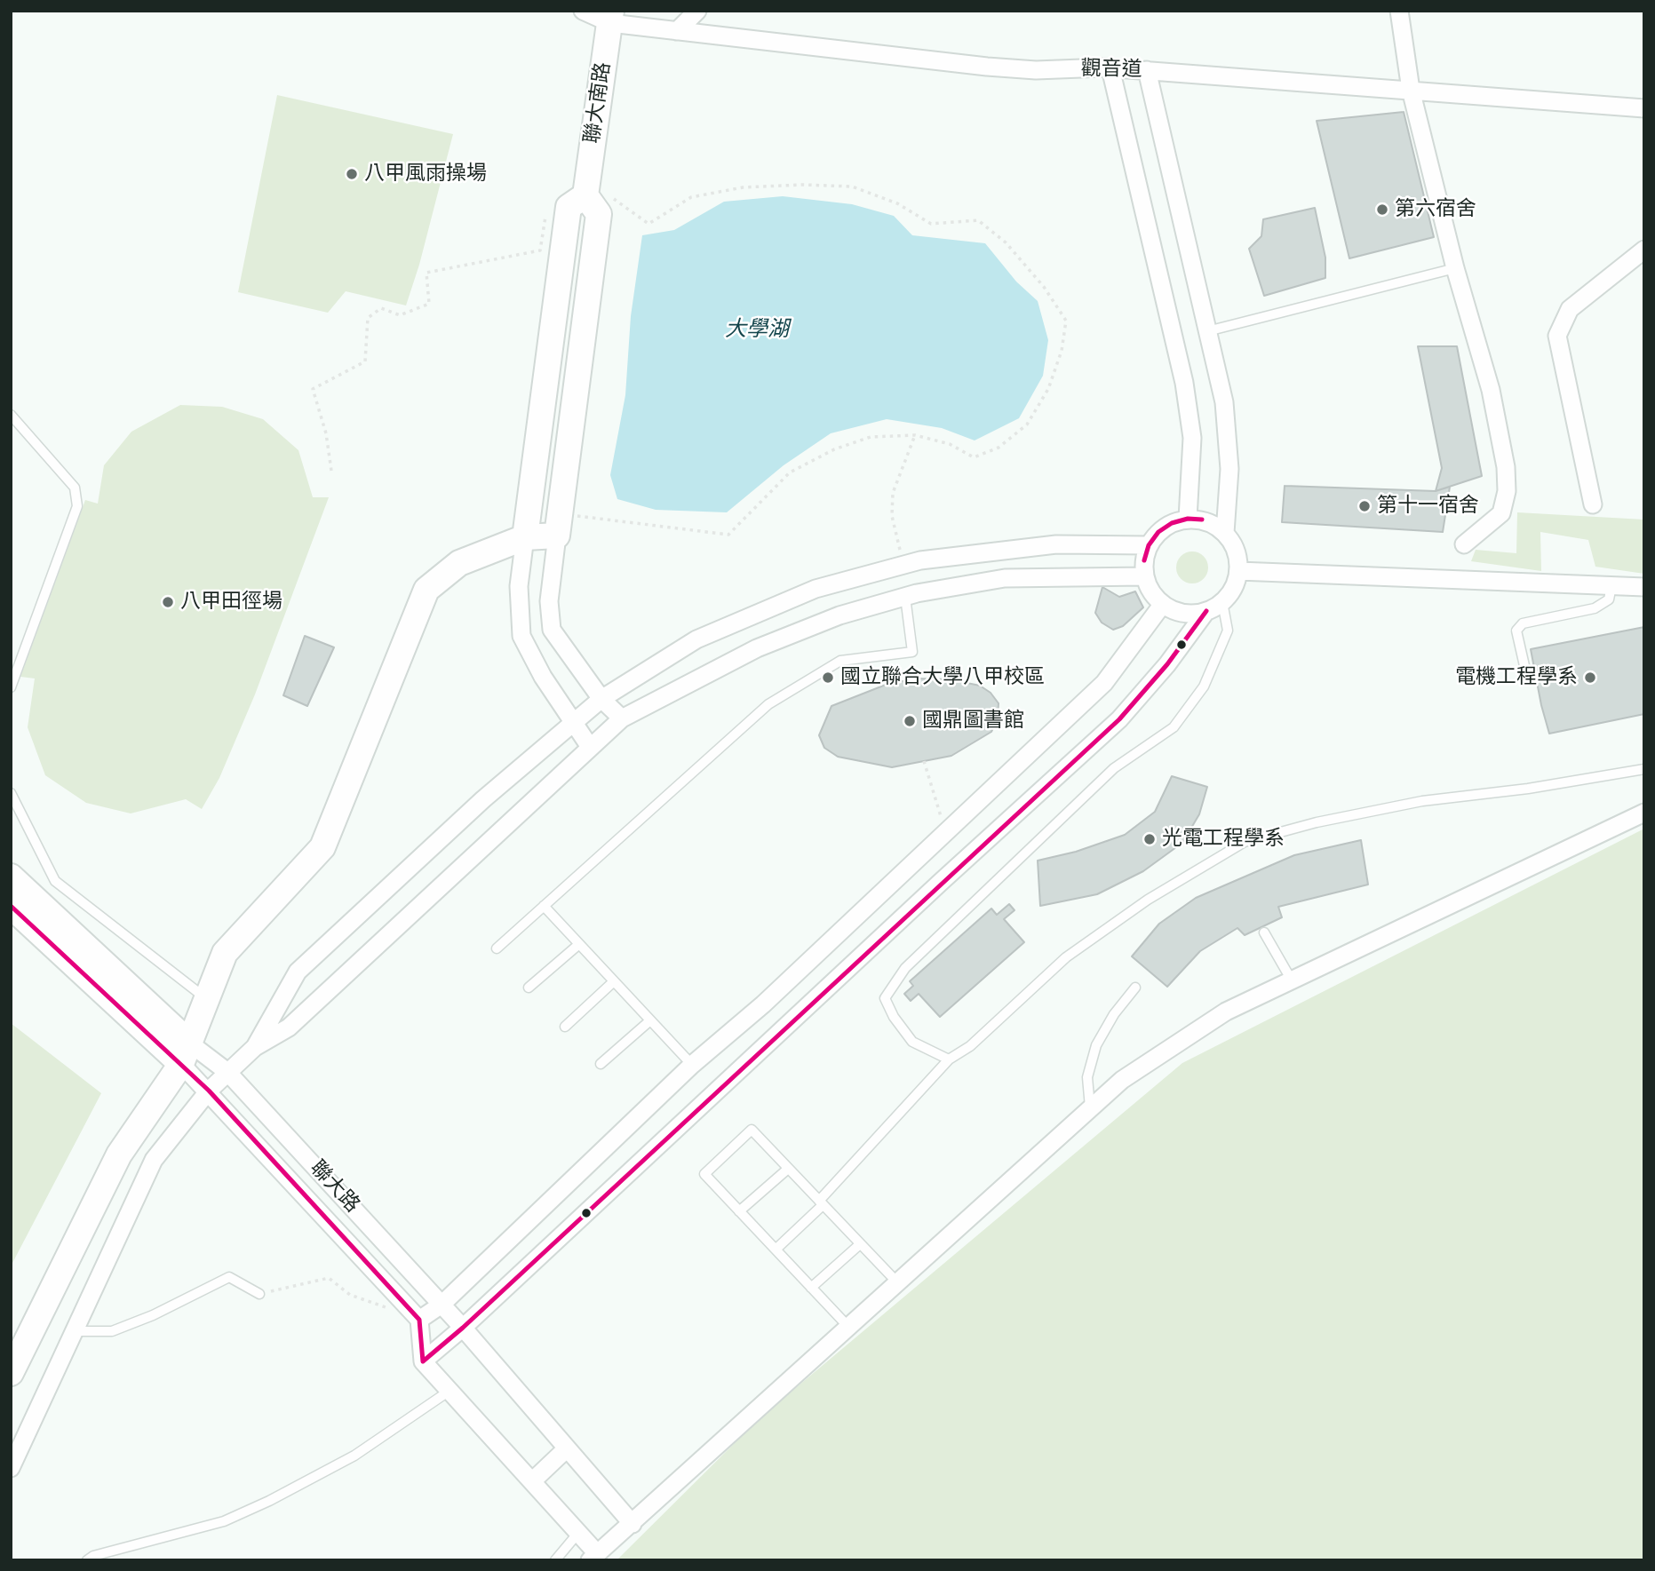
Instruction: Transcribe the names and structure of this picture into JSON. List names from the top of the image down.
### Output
{
  "streets": {
    "street": ["觀音道", "聯大南路", "聯大路"]
  },
  "crossings": [
    ["觀音道", "聯大南路"]
  ],
  "water": ["大學湖"],
  "places": [
    "八甲風雨操場",
    "第六宿舍",
    "第十一宿舍",
    "八甲田徑場",
    "國立聯合大學八甲校區",
    "電機工程學系",
    "國鼎圖書館",
    "光電工程學系"
  ]
}
